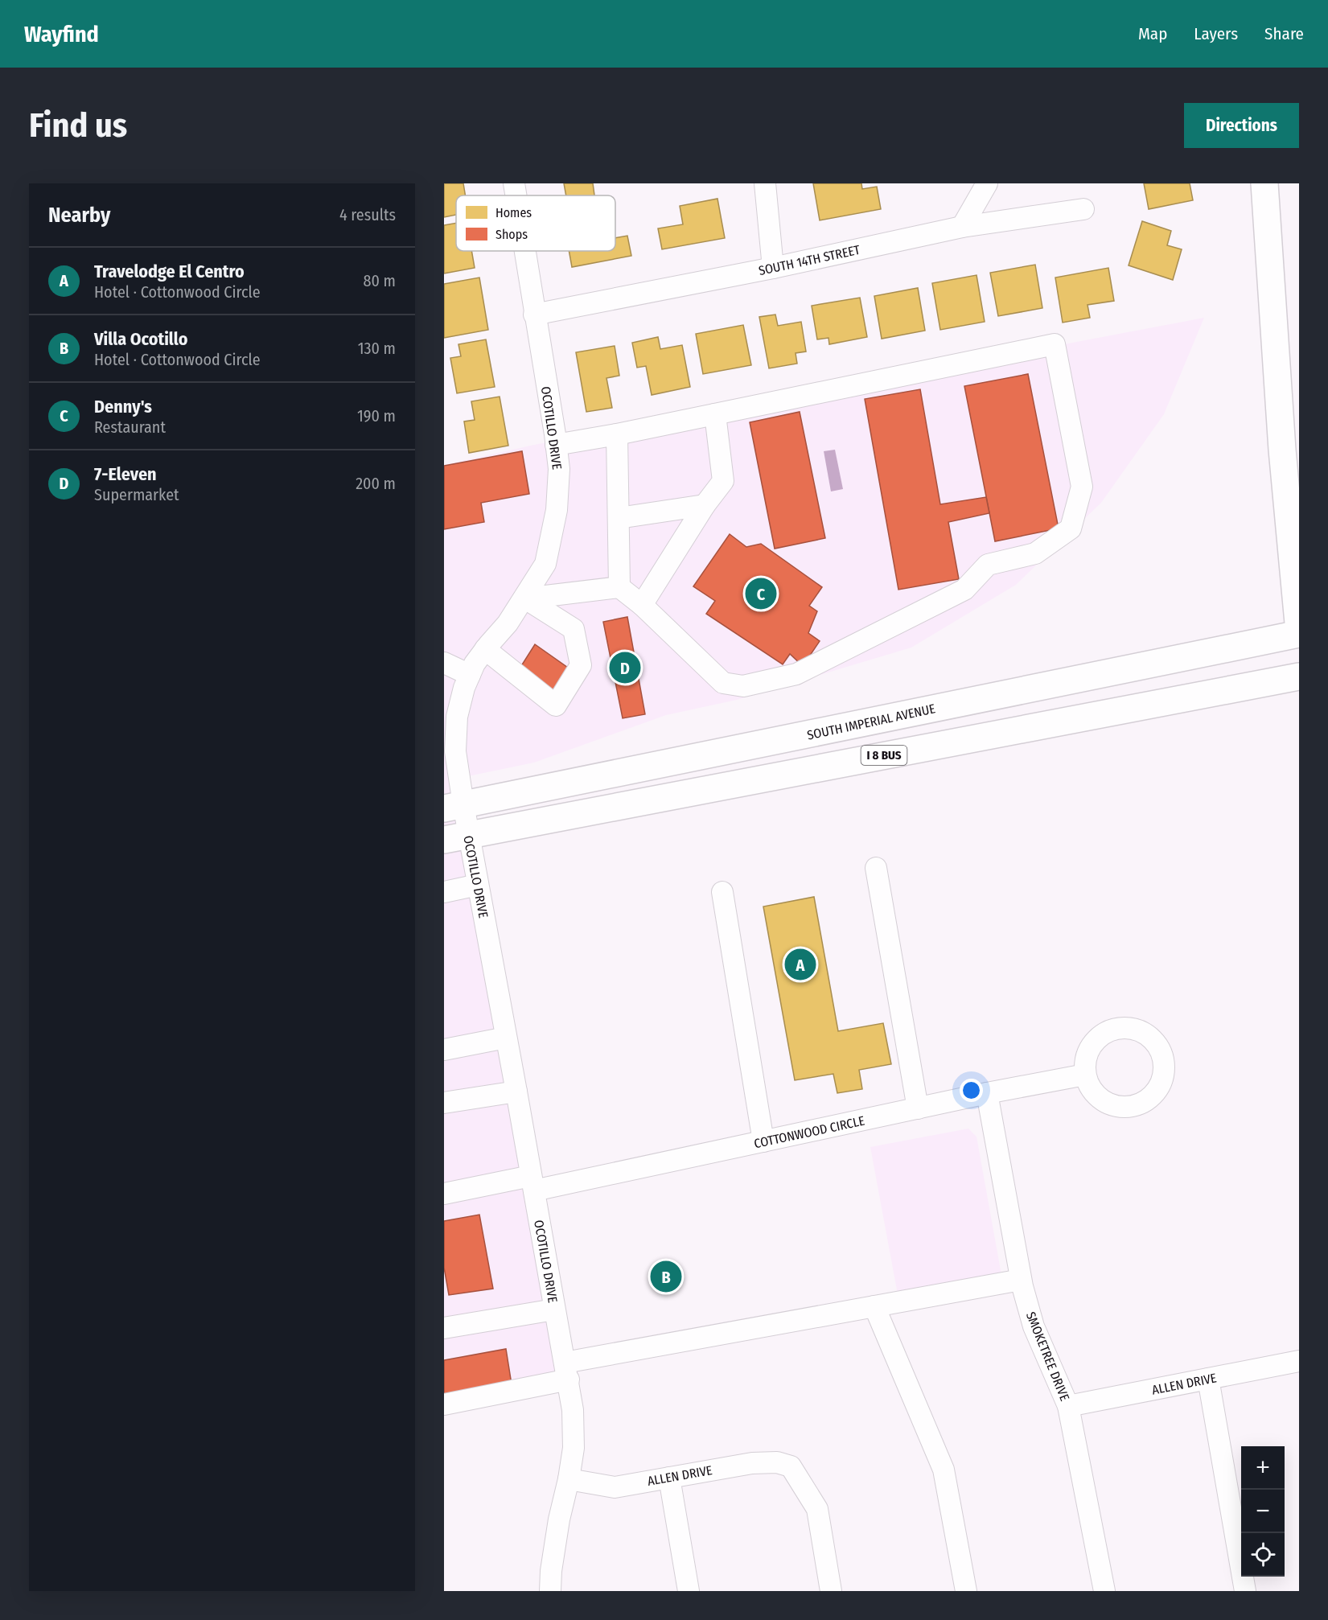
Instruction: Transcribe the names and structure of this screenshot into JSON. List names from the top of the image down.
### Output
{
  "streets": {
    "highway": ["SOUTH IMPERIAL AVENUE", "I 8 BUS"],
    "street": [
      "SOUTH 14TH STREET",
      "OCOTILLO DRIVE",
      "COTTONWOOD CIRCLE",
      "SMOKETREE DRIVE",
      "ALLEN DRIVE"
    ]
  },
  "crossings": [
    ["SOUTH 14TH STREET", "OCOTILLO DRIVE"],
    ["OCOTILLO DRIVE", "SOUTH IMPERIAL AVENUE"],
    ["OCOTILLO DRIVE", "I 8 BUS"],
    ["OCOTILLO DRIVE", "COTTONWOOD CIRCLE"],
    ["OCOTILLO DRIVE", "ALLEN DRIVE"],
    ["COTTONWOOD CIRCLE", "SMOKETREE DRIVE"],
    ["SMOKETREE DRIVE", "ALLEN DRIVE"]
  ],
  "legend": ["Homes", "Shops"],
  "page": {
    "header": "Wayfind",
    "nav": ["Map", "Layers", "Share"],
    "buttons": "Directions",
    "title": "Find us",
    "heading": ["Nearby", "4 results"],
    "list": [
      {
        "mark": "A",
        "name": "Travelodge El Centro",
        "note": "Hotel · Cottonwood Circle",
        "value": "80 m"
      },
      {
        "mark": "B",
        "name": "Villa Ocotillo",
        "note": "Hotel · Cottonwood Circle",
        "value": "130 m"
      },
      {
        "mark": "C",
        "name": "Denny's",
        "note": "Restaurant",
        "value": "190 m"
      },
      {
        "mark": "D",
        "name": "7-Eleven",
        "note": "Supermarket",
        "value": "200 m"
      }
    ],
    "pins": [
      "C",
      "D",
      "A",
      "B"
    ],
    "map_buttons": ["+", "−"]
  }
}
